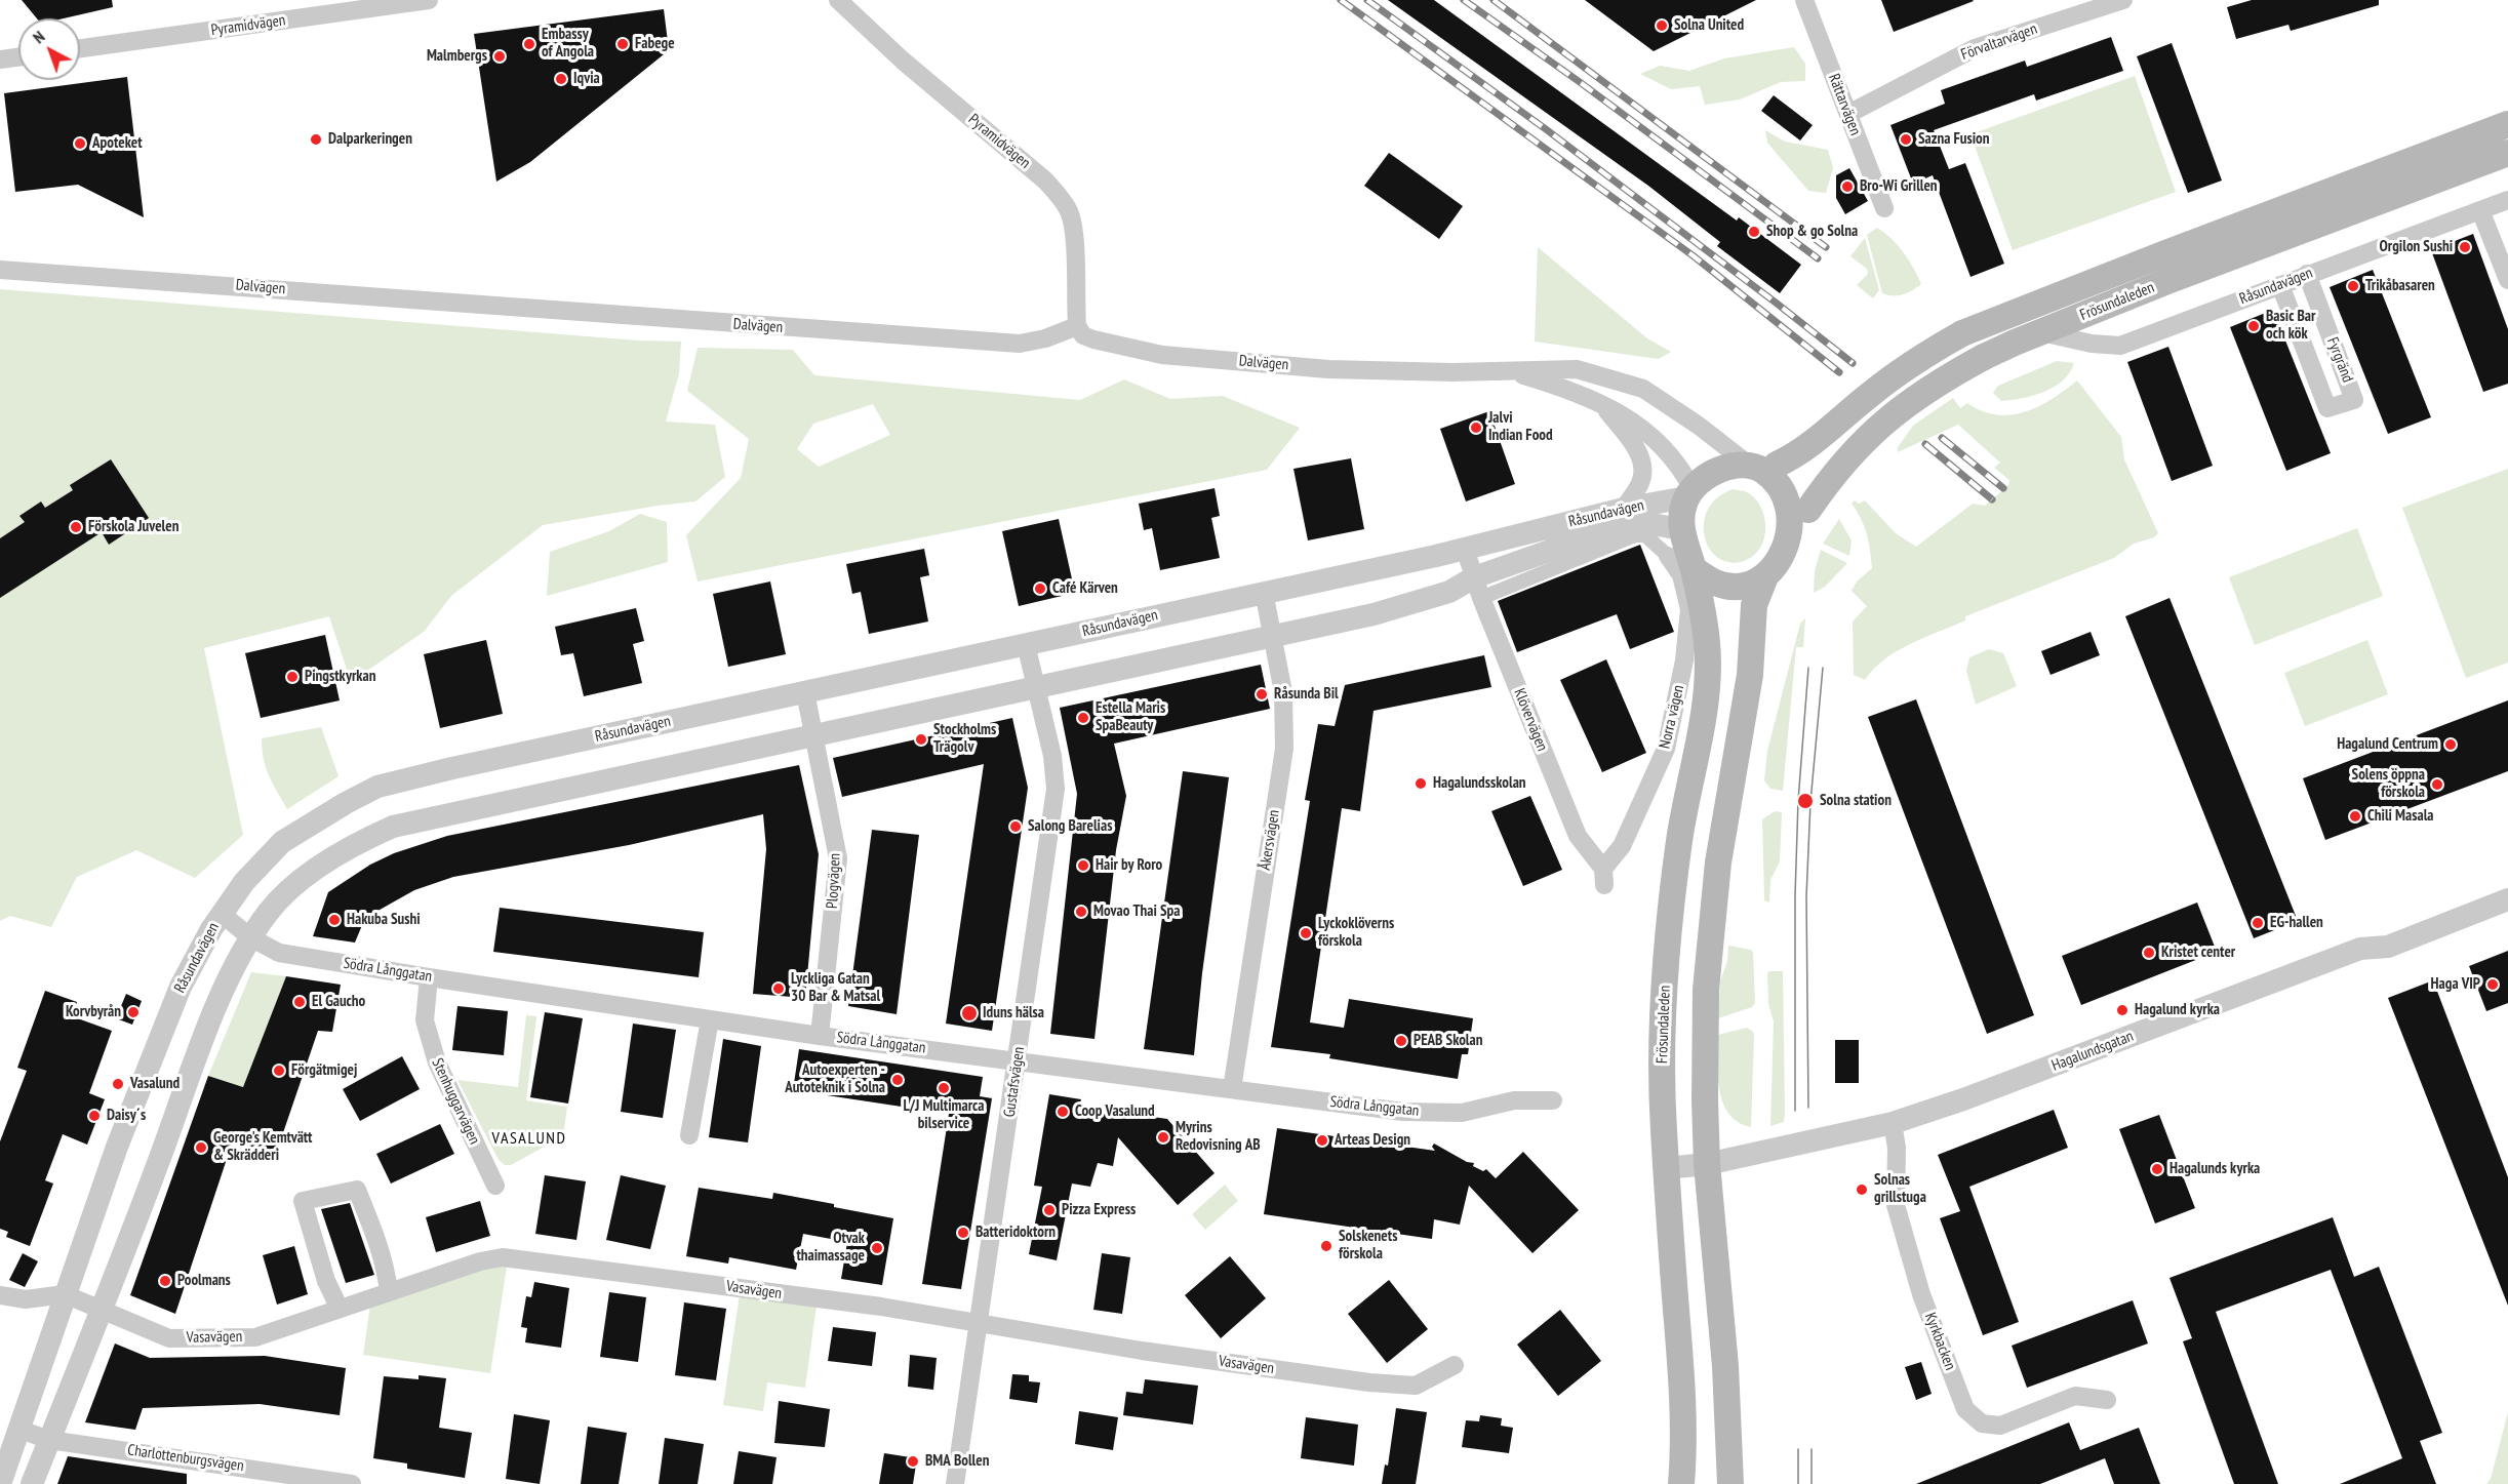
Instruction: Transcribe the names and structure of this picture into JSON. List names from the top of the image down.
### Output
{
  "streets": {
    "main road": ["Frösundaleden"],
    "street": [
      "Pyramidvägen",
      "Förvaltarvägen",
      "Rättarvägen",
      "Råsundavägen",
      "Dalvägen",
      "Fyrgränd",
      "Norra vägen",
      "Klövervägen",
      "Åkersvägen",
      "Plogvägen",
      "Södra Långgatan",
      "Hagalundsgatan",
      "Gustafsvägen",
      "Stenhuggarvägen",
      "Vasavägen",
      "Kyrkbacken",
      "Charlottenburgsvägen"
    ]
  },
  "crossings": [
    ["Pyramidvägen", "Dalvägen"],
    ["Förvaltarvägen", "Rättarvägen"],
    ["Råsundavägen", "Dalvägen"],
    ["Råsundavägen", "Frösundaleden"],
    ["Råsundavägen", "Fyrgränd"],
    ["Råsundavägen", "Klövervägen"],
    ["Råsundavägen", "Åkersvägen"],
    ["Råsundavägen", "Plogvägen"],
    ["Råsundavägen", "Södra Långgatan"],
    ["Råsundavägen", "Gustafsvägen"],
    ["Råsundavägen", "Vasavägen"],
    ["Råsundavägen", "Charlottenburgsvägen"],
    ["Dalvägen", "Frösundaleden"],
    ["Frösundaleden", "Hagalundsgatan"],
    ["Norra vägen", "Klövervägen"],
    ["Åkersvägen", "Södra Långgatan"],
    ["Plogvägen", "Södra Långgatan"],
    ["Södra Långgatan", "Gustafsvägen"],
    ["Södra Långgatan", "Stenhuggarvägen"],
    ["Hagalundsgatan", "Kyrkbacken"],
    ["Gustafsvägen", "Vasavägen"]
  ],
  "districts": ["VASALUND"],
  "places": [
    "Solna United",
    "Embassy of Angola",
    "Fabege",
    "Malmbergs",
    "Iqvia",
    "Dalparkeringen",
    "Sazna Fusion",
    "Apoteket",
    "Bro-Wi Grillen",
    "Shop & go Solna",
    "Orgilon Sushi",
    "Trikåbasaren",
    "Basic Bar och kök",
    "Jalvi Indian Food",
    "Förskola Juvelen",
    "Café Kärven",
    "Pingstkyrkan",
    "Råsunda Bil",
    "Estella Maris SpaBeauty",
    "Stockholms Trägolv",
    "Hagalund Centrum",
    "Hagalundsskolan",
    "Solens öppna förskola",
    "Solna station",
    "Chili Masala",
    "Salong Barelias",
    "Hair by Roro",
    "Movao Thai Spa",
    "Hakuba Sushi",
    "EG-hallen",
    "Lyckoklöverns förskola",
    "Kristet center",
    "Haga VIP",
    "Lyckliga Gatan 30 Bar & Matsal",
    "El Gaucho",
    "Hagalund kyrka",
    "Korvbyrån",
    "Iduns hälsa",
    "PEAB Skolan",
    "Förgätmigej",
    "Autoexperten - Autoteknik i Solna",
    "Vasalund",
    "L/J Multimarca bilservice",
    "Coop Vasalund",
    "Daisy´s",
    "Myrins Redovisning AB",
    "Arteas Design",
    "George's Kemtvätt & Skrädderi",
    "Hagalunds kyrka",
    "Solnas grillstuga",
    "Pizza Express",
    "Batteridoktorn",
    "Solskenets förskola",
    "Otvak thaimassage",
    "Poolmans",
    "BMA Bollen"
  ],
  "north": "top left"
}
